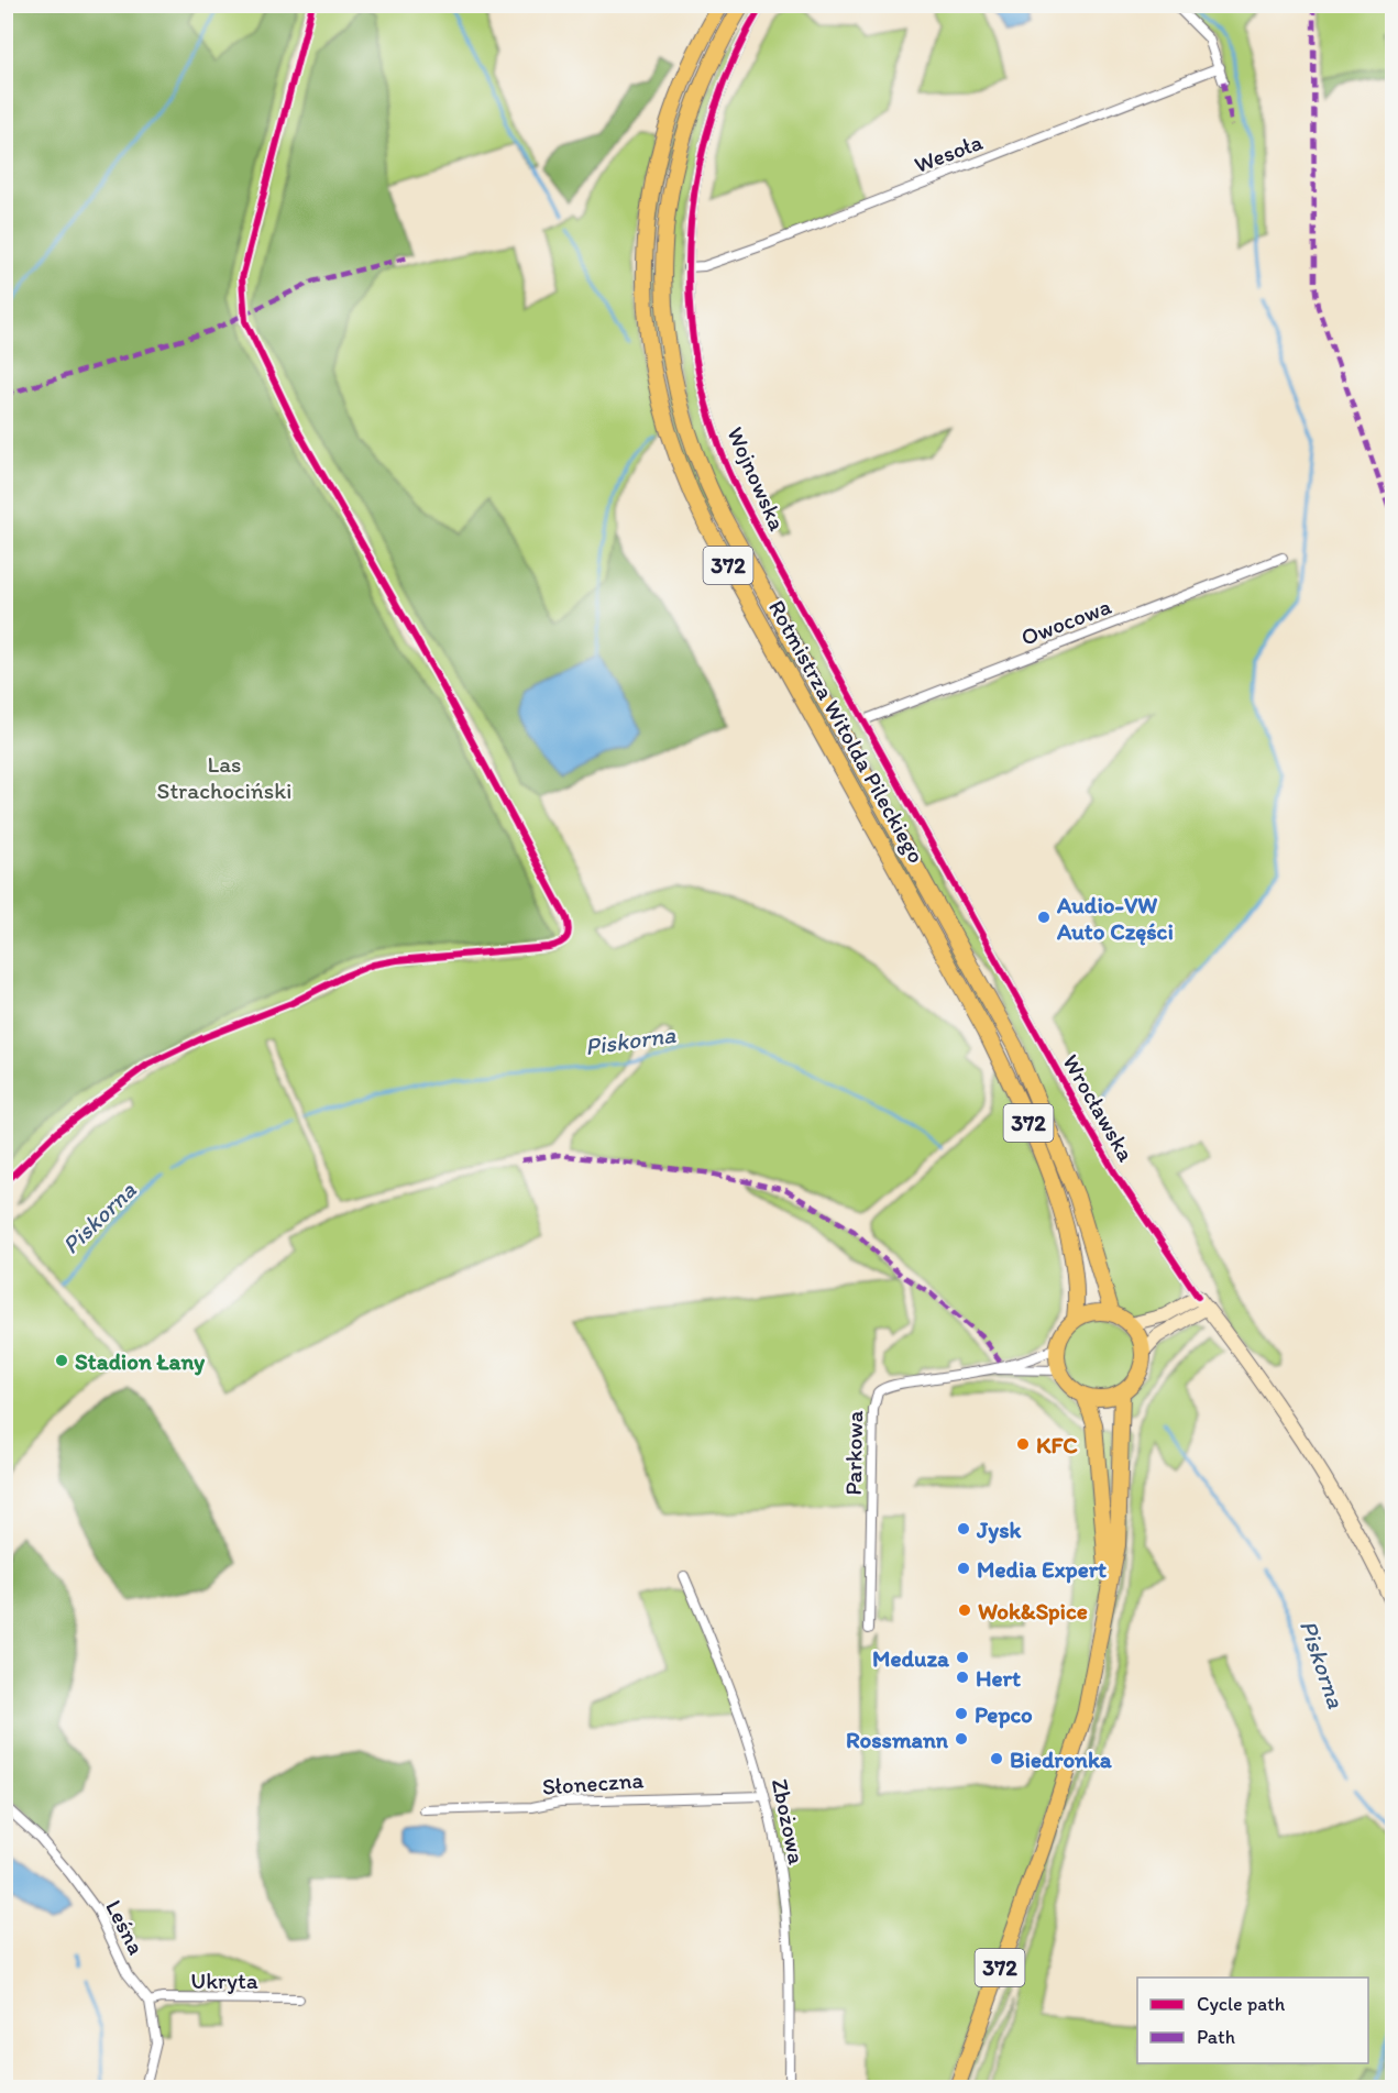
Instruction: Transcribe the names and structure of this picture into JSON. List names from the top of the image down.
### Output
{
  "streets": {
    "main road": ["372", "Rotmistrza Witolda Pileckiego", "Wrocławska"],
    "street": [
      "Wesoła",
      "Wojnowska",
      "Owocowa",
      "Parkowa",
      "Słoneczna",
      "Zbożowa",
      "Leśna",
      "Ukryta"
    ]
  },
  "crossings": [
    ["Wesoła", "Wojnowska"],
    ["Wojnowska", "Owocowa"],
    ["Wojnowska", "Wrocławska"],
    ["372", "Rotmistrza Witolda Pileckiego"],
    ["Słoneczna", "Zbożowa"],
    ["Leśna", "Ukryta"]
  ],
  "water": ["Piskorna"],
  "parks": ["Las Strachociński"],
  "places": [
    "Audio-VW Auto Części",
    "Stadion Łany",
    "KFC",
    "Jysk",
    "Media Expert",
    "Wok&Spice",
    "Meduza",
    "Hert",
    "Pepco",
    "Rossmann",
    "Biedronka"
  ],
  "legend": ["Cycle path", "Path"]
}
